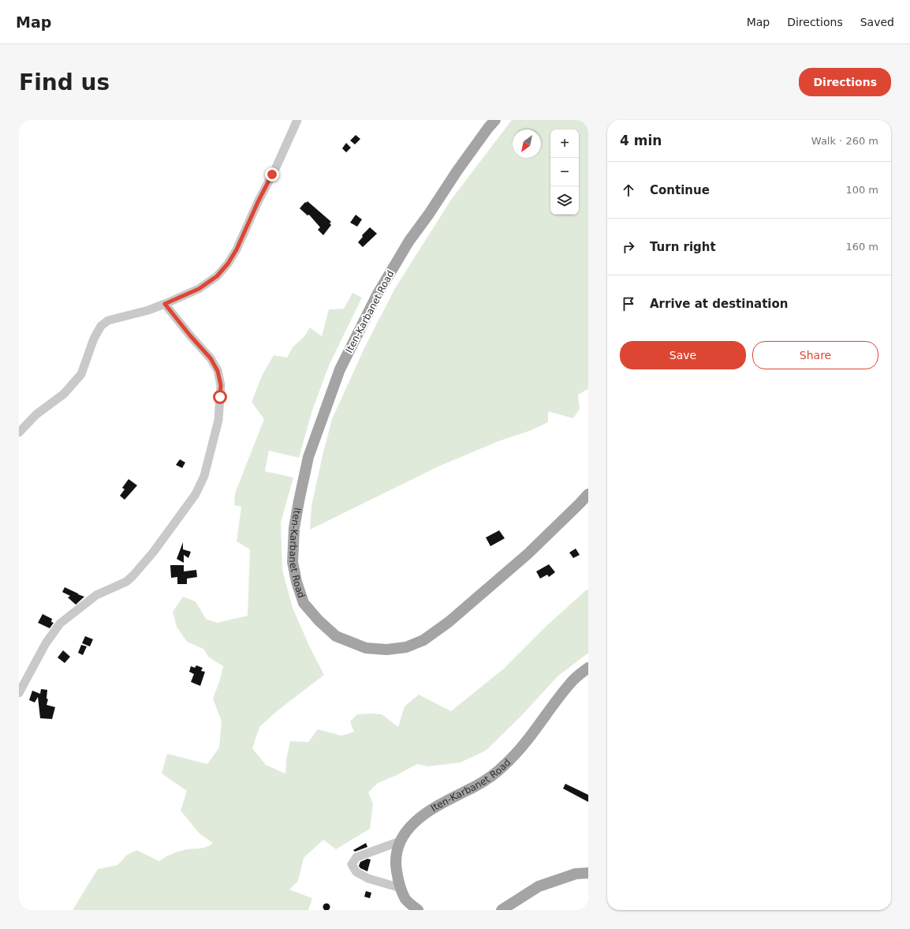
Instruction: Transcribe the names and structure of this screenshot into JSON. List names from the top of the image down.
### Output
{
  "streets": {
    "main road": ["Iten-Karbanet Road"]
  },
  "north": "bottom left",
  "page": {
    "header": "Map",
    "nav": ["Map", "Directions", "Saved"],
    "buttons": [
      "Directions",
      ["Save", "Share"]
    ],
    "title": "Find us",
    "heading": ["4 min", "Walk · 260 m"],
    "map_buttons": ["+", "−"],
    "list": [
      ["Continue", "100 m"],
      ["Turn right", "160 m"],
      "Arrive at destination"
    ]
  }
}
